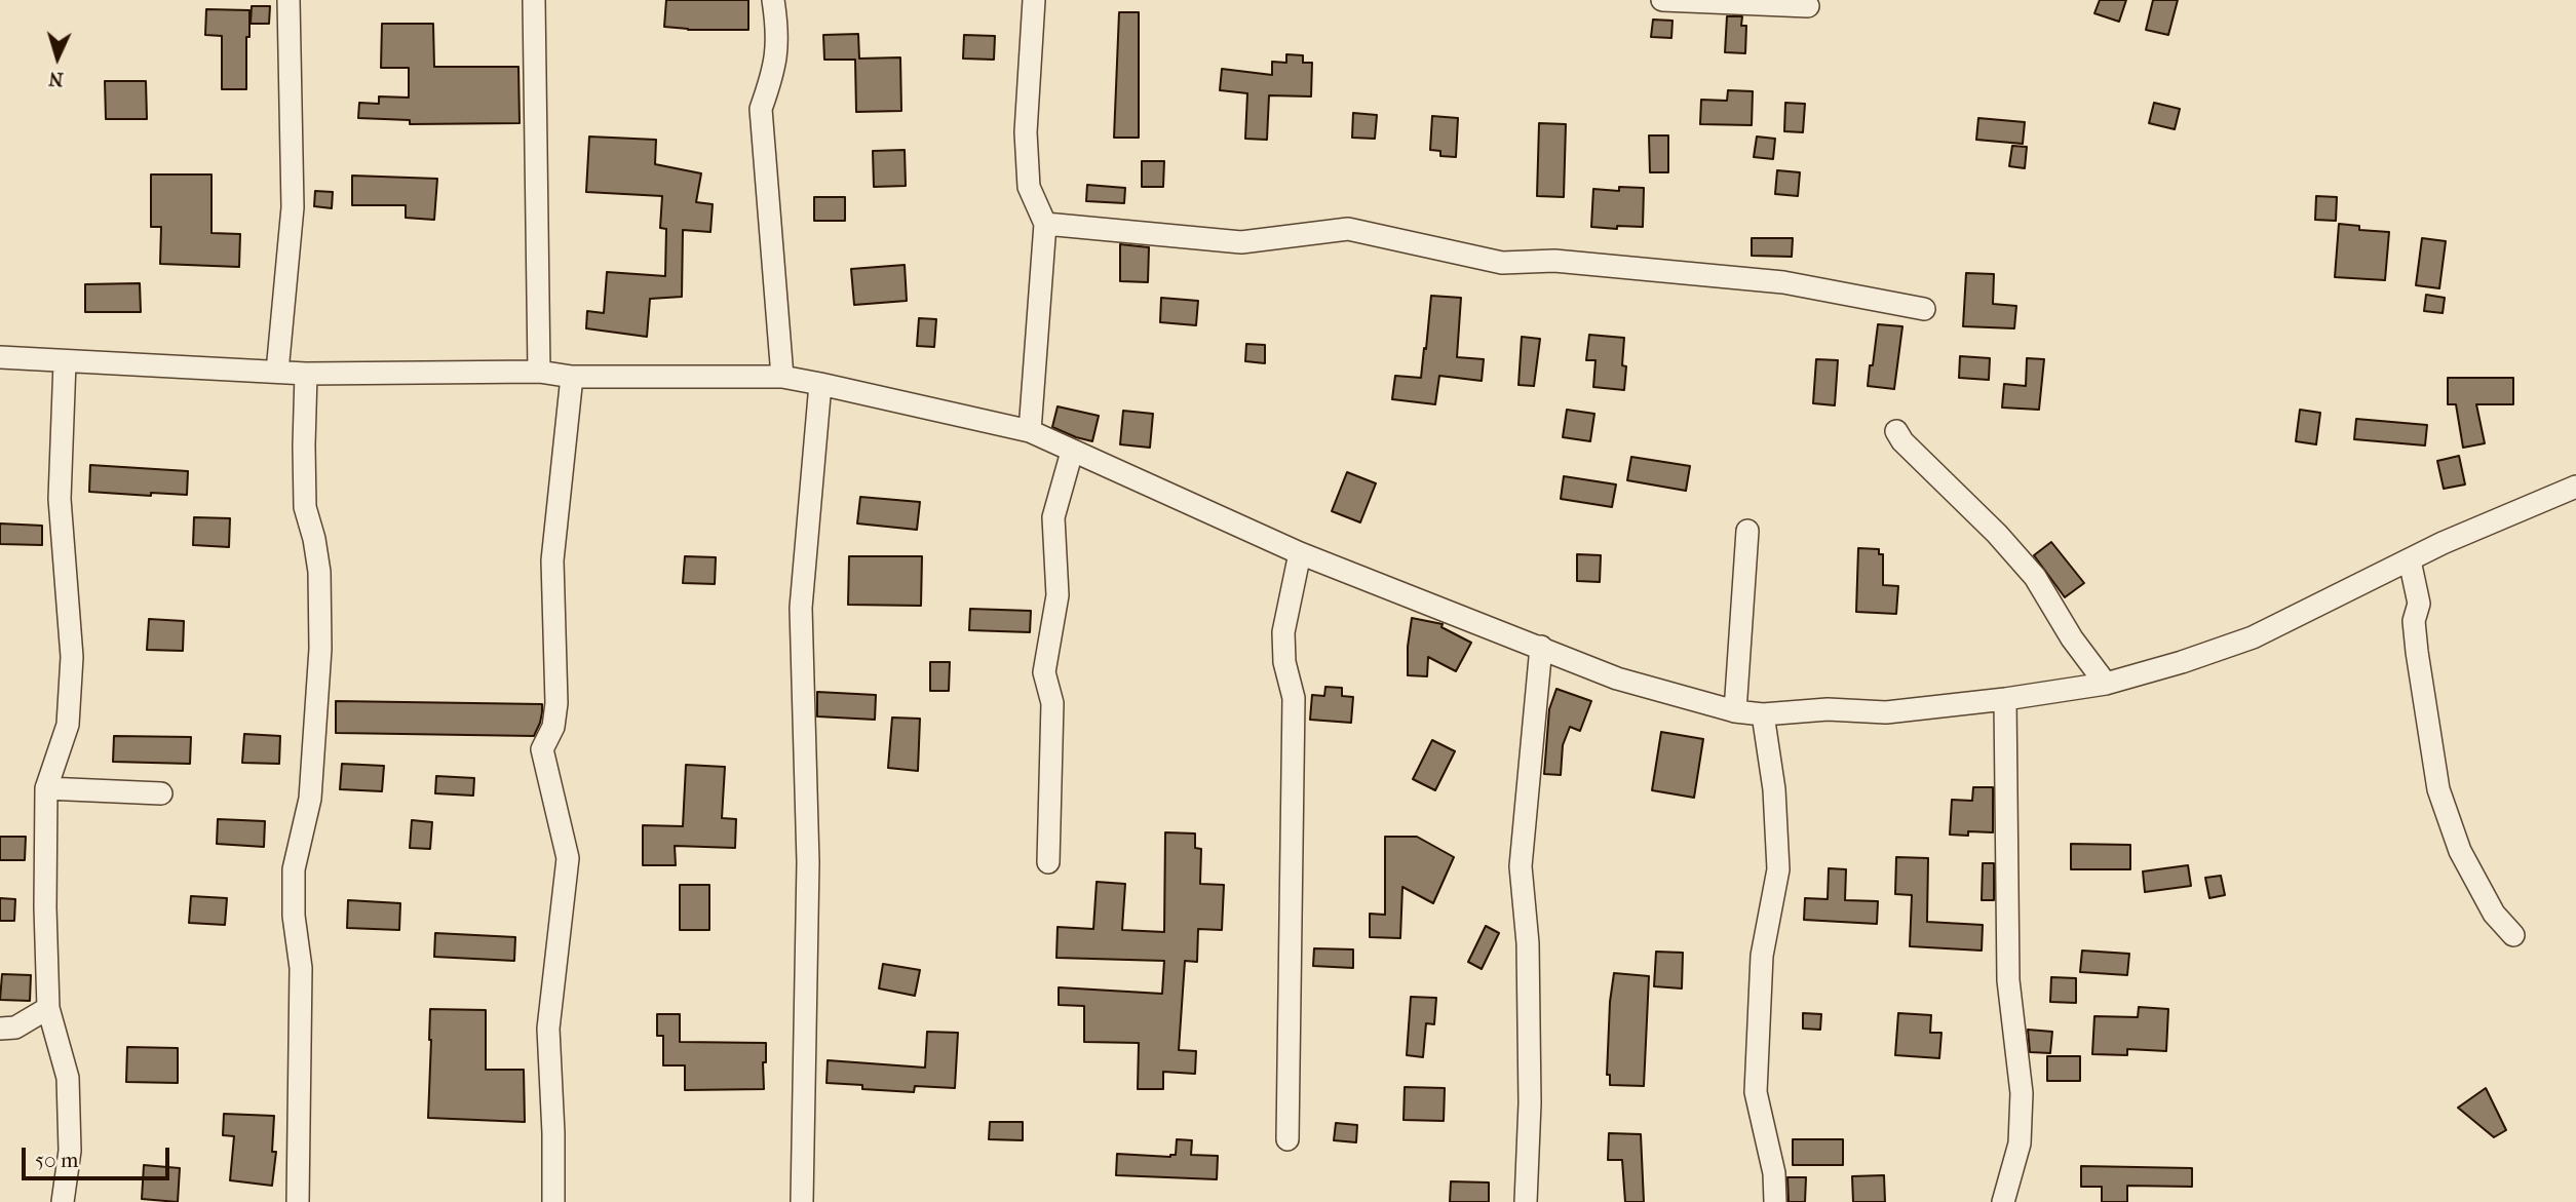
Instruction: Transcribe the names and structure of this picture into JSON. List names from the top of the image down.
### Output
{
  "scale_bar": "50 m",
  "north": "bottom"
}
